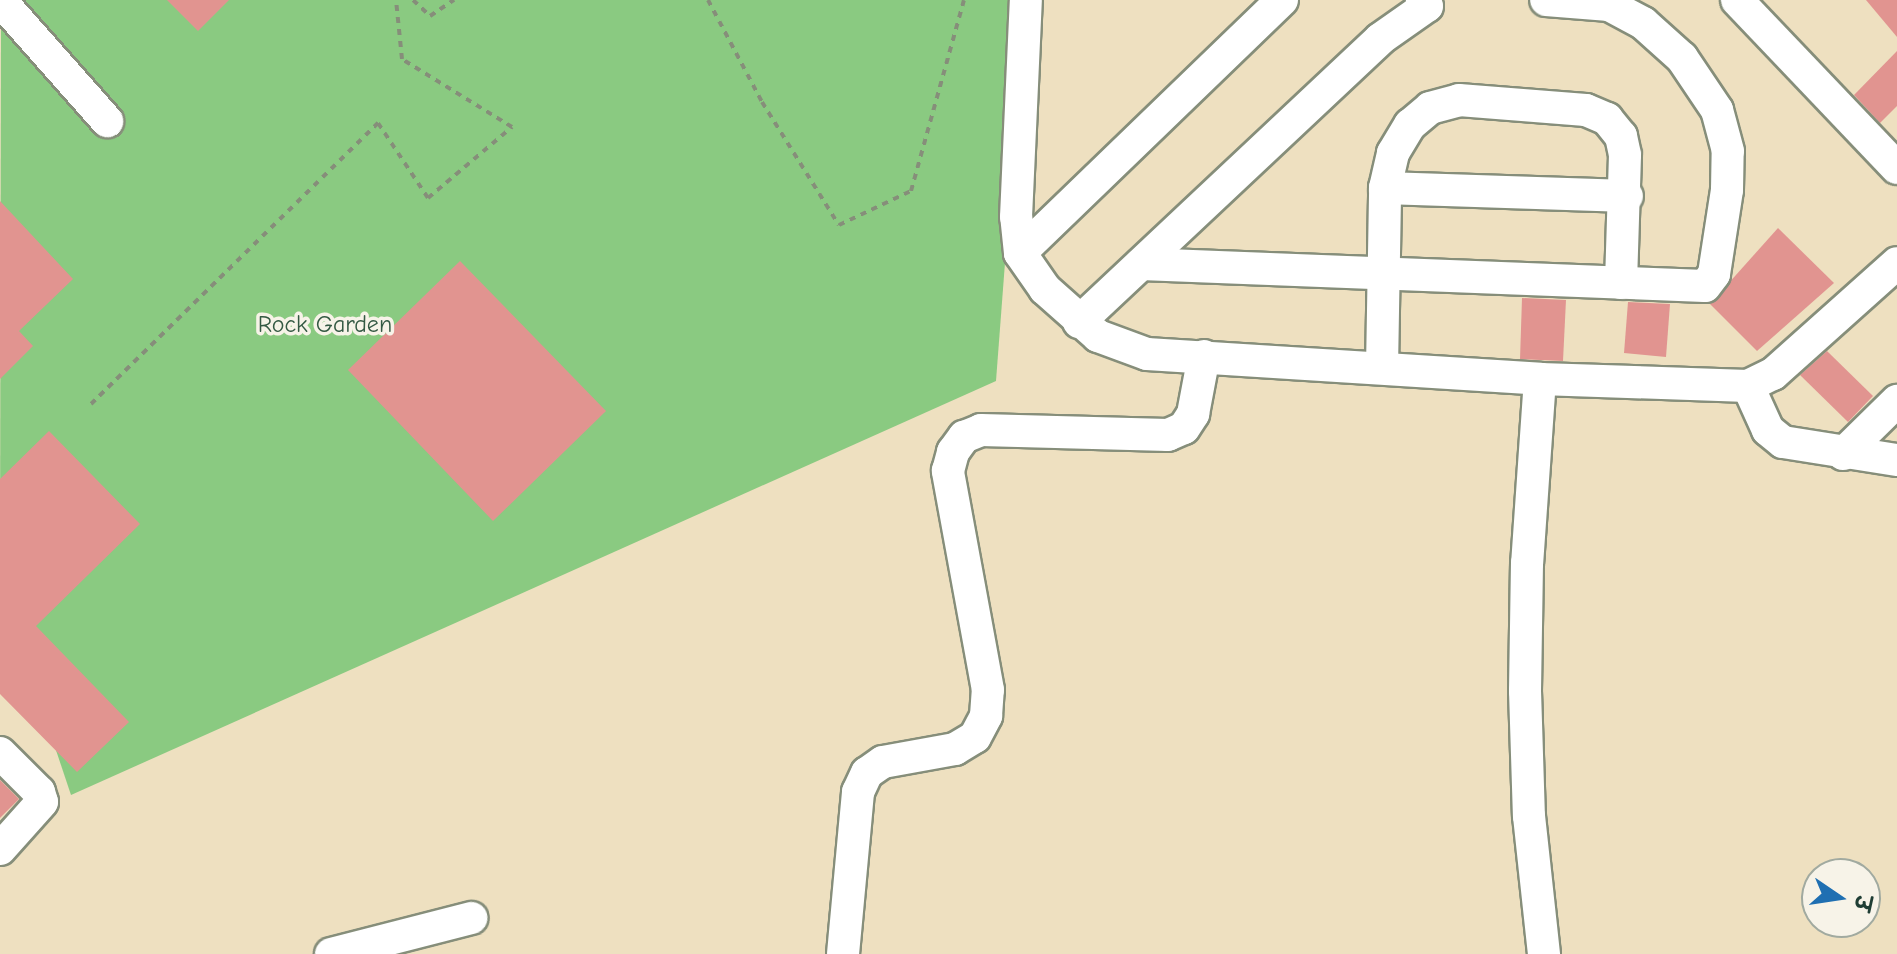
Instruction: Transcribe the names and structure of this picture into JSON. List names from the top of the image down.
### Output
{
  "parks": ["Rock Garden"],
  "north": "right"
}
